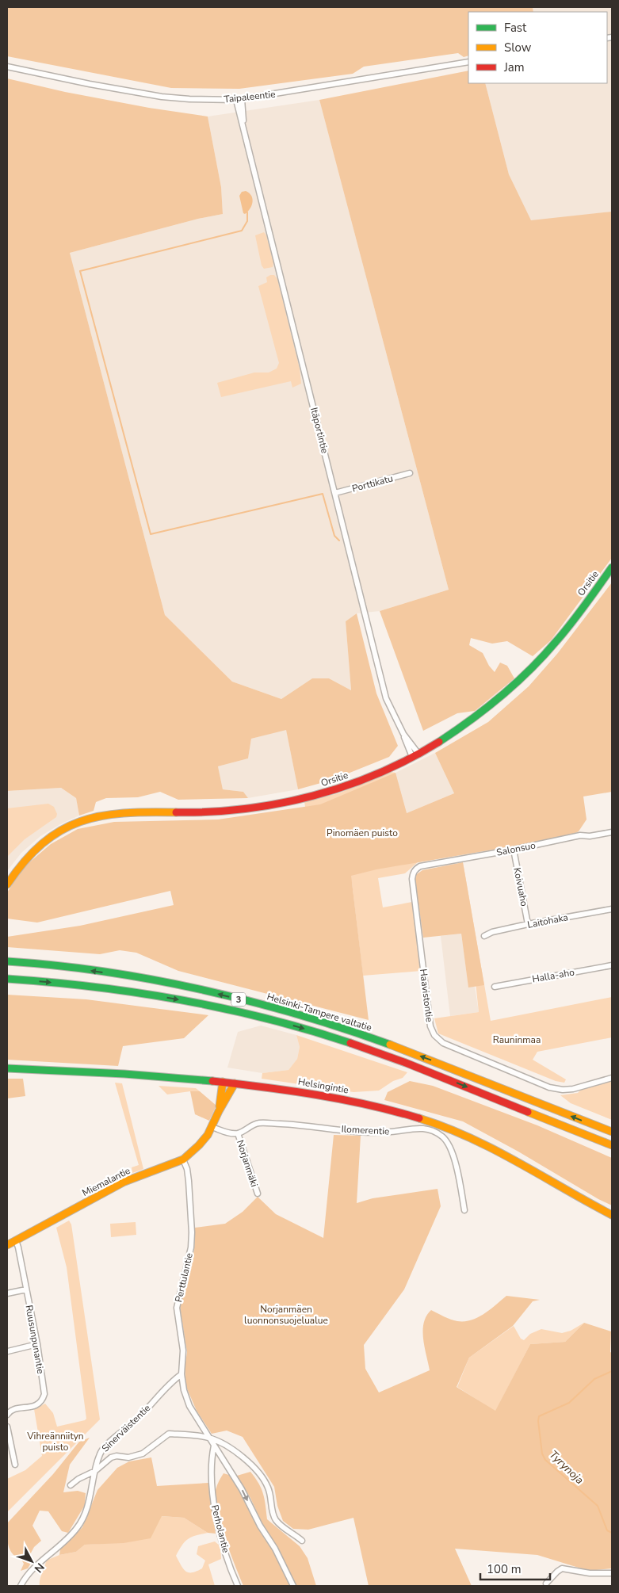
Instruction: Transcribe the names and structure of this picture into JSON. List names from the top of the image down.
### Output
{
  "streets": {
    "main road": [
      "Orsitie",
      "3",
      "Helsinki-Tampere valtatie",
      "Helsingintie",
      "Miemalantie"
    ],
    "street": [
      "Taipaleentie",
      "Itäportintie",
      "Porttikatu",
      "Salonsuo",
      "Koivuaho",
      "Laitohaka",
      "Halla-aho",
      "Haavistontie",
      "Ilomerentie",
      "Norjanmäki",
      "Perttulantie",
      "Ruusunpunantie",
      "Sinerväistentie",
      "Perholantie"
    ]
  },
  "crossings": [
    ["Taipaleentie", "Itäportintie"],
    ["Itäportintie", "Porttikatu"],
    ["Itäportintie", "Orsitie"],
    ["Salonsuo", "Koivuaho"],
    ["Salonsuo", "Haavistontie"],
    ["Koivuaho", "Laitohaka"],
    ["Helsingintie", "Miemalantie"],
    ["Ilomerentie", "Norjanmäki"],
    ["Miemalantie", "Perttulantie"],
    ["Miemalantie", "Ruusunpunantie"],
    ["Perttulantie", "Sinerväistentie"],
    ["Perttulantie", "Perholantie"]
  ],
  "water": ["Tyrynoja"],
  "parks": [
    "Pinomäen puisto",
    "Rauninmaa",
    "Norjanmäen luonnonsuojelualue",
    "Vihreänniityn puisto"
  ],
  "legend": ["Fast", "Slow", "Jam"],
  "scale_bar": "100 m",
  "north": "bottom right"
}
